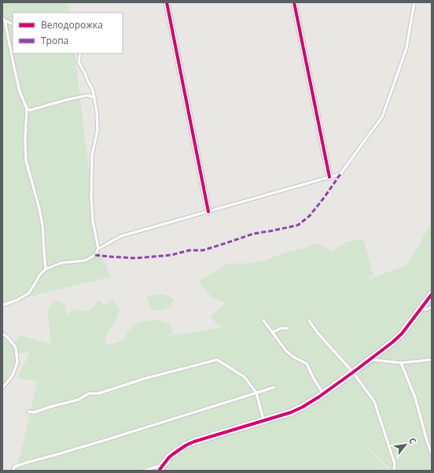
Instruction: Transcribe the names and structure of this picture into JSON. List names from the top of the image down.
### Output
{
  "legend": ["Велодорожка", "Тропа"],
  "north": "top right"
}
